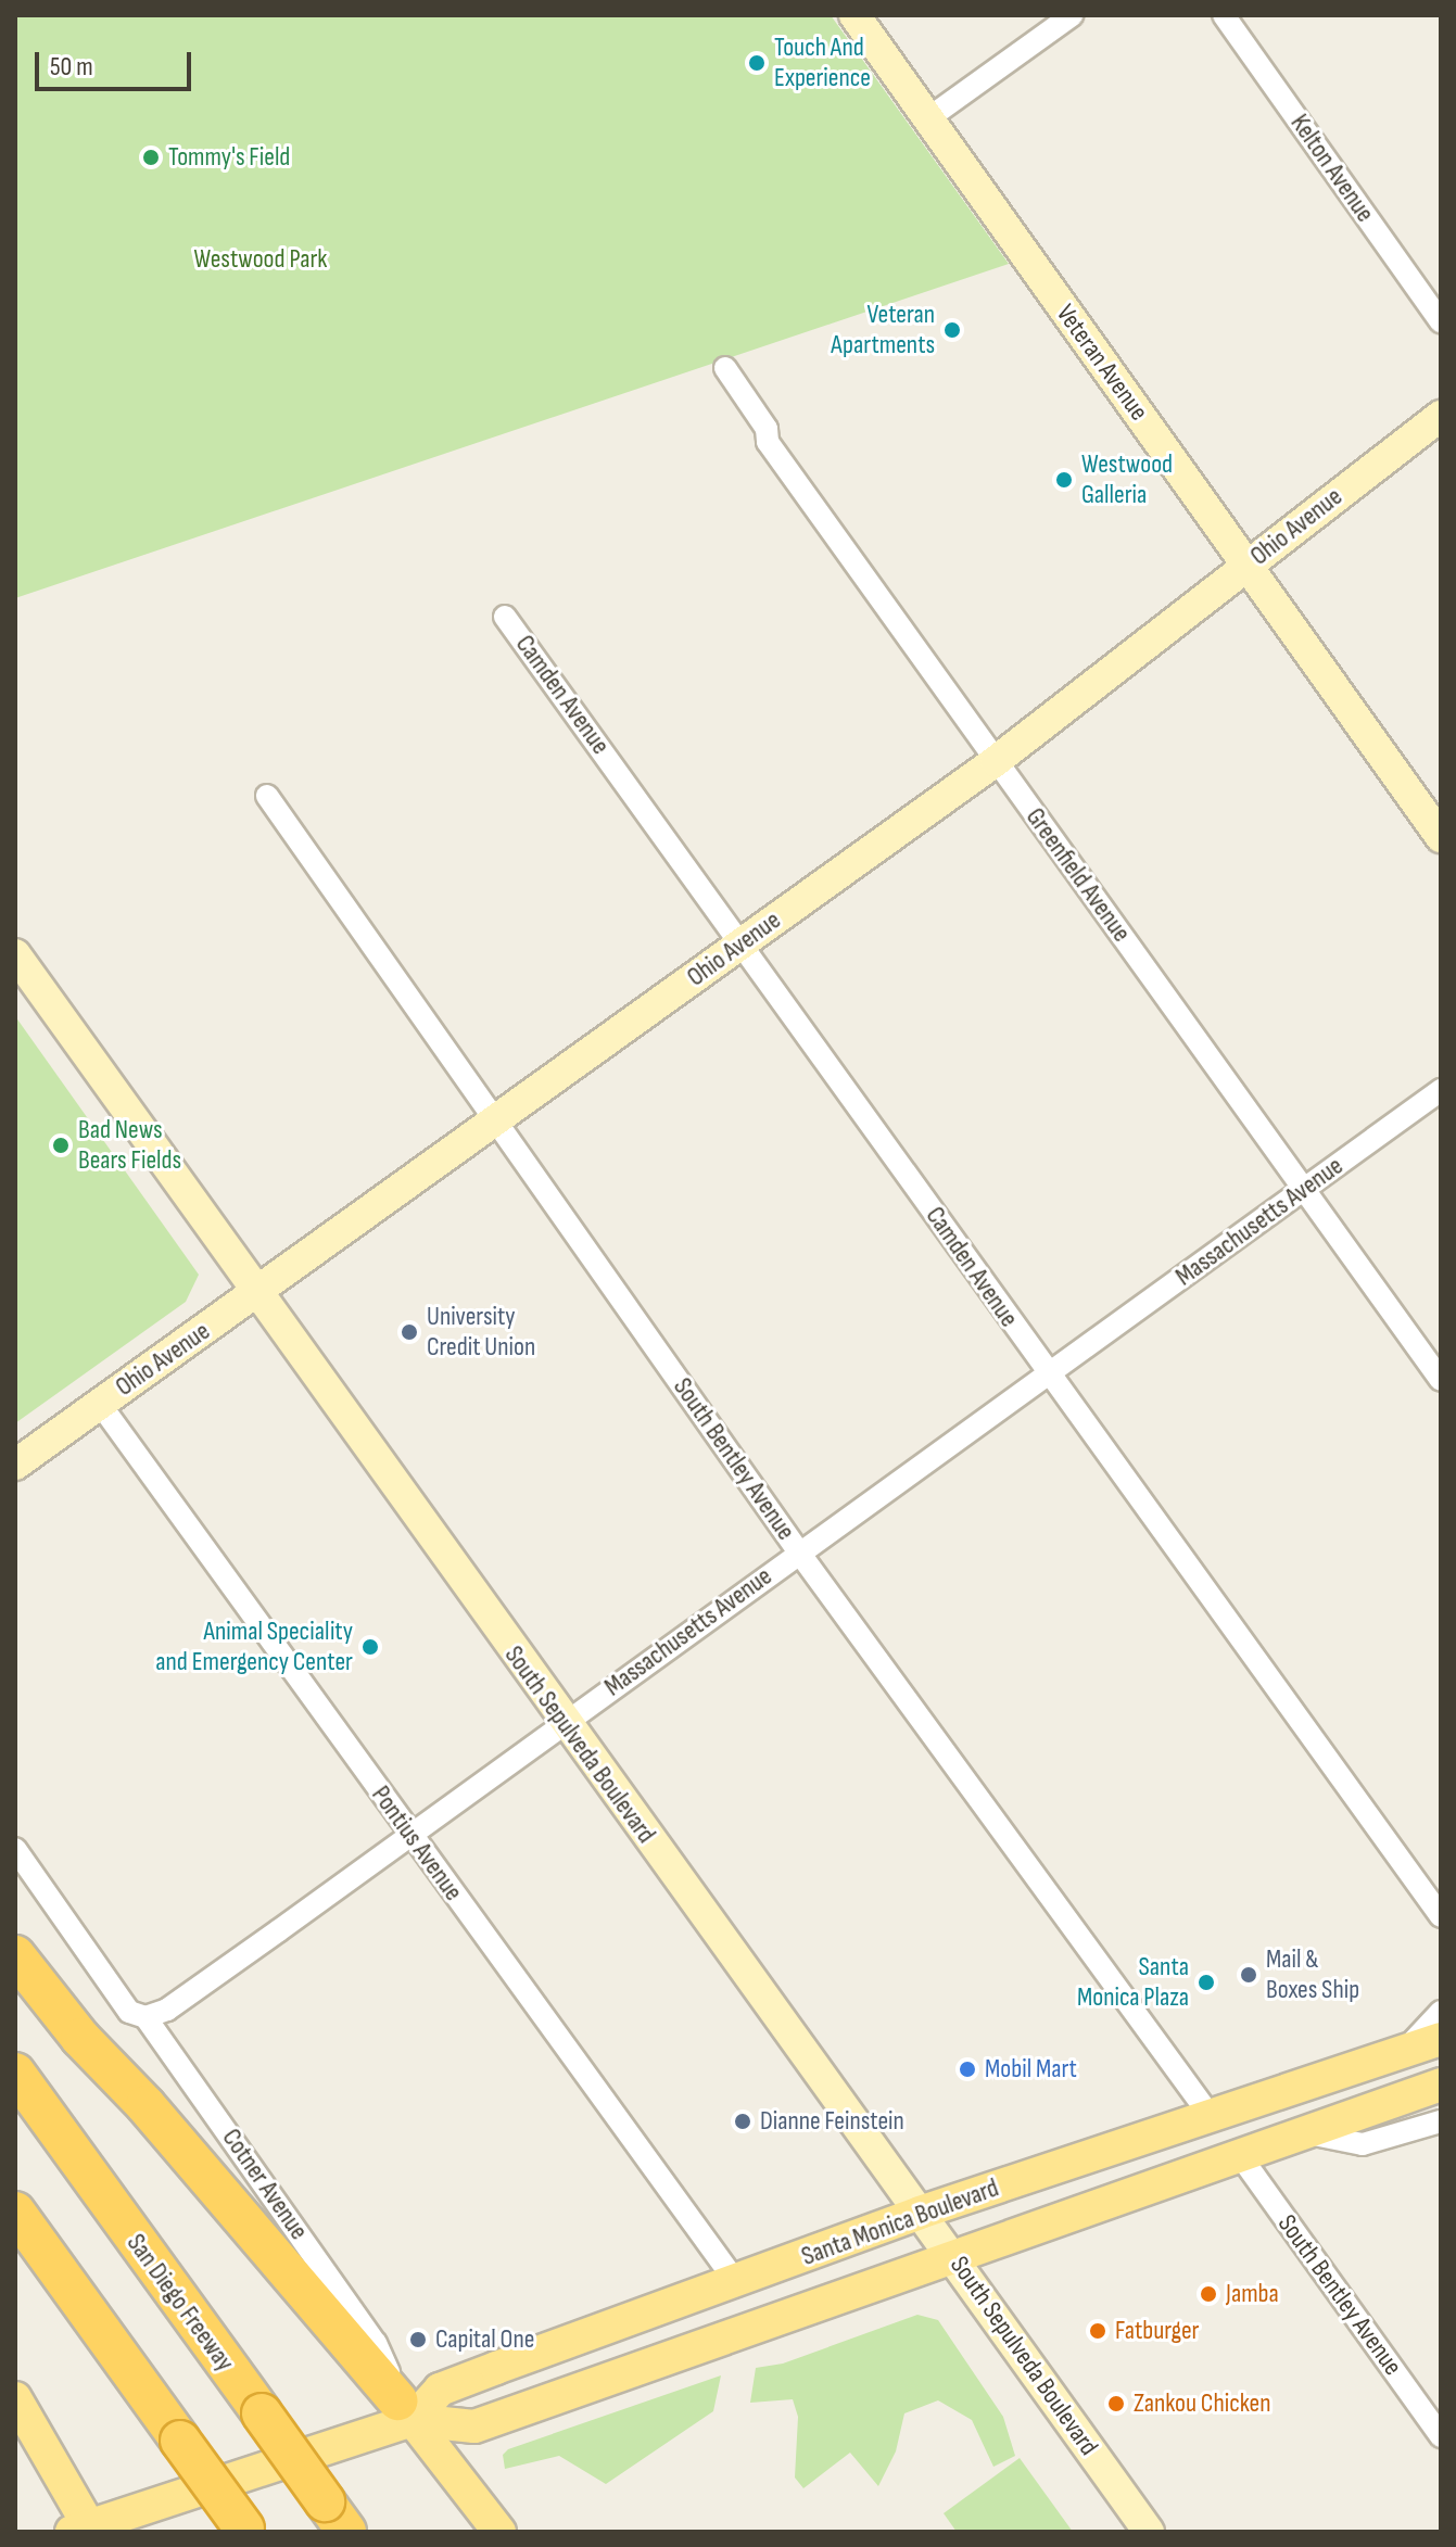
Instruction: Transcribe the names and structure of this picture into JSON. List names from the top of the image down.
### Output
{
  "streets": {
    "highway": ["San Diego Freeway"],
    "main road": ["Cotner Avenue", "Santa Monica Boulevard"],
    "street": [
      "Kelton Avenue",
      "Veteran Avenue",
      "Ohio Avenue",
      "Camden Avenue",
      "Greenfield Avenue",
      "Massachusetts Avenue",
      "South Bentley Avenue",
      "South Sepulveda Boulevard",
      "Pontius Avenue"
    ]
  },
  "crossings": [
    ["Veteran Avenue", "Ohio Avenue"],
    ["Ohio Avenue", "Camden Avenue"],
    ["Ohio Avenue", "Greenfield Avenue"],
    ["Ohio Avenue", "South Bentley Avenue"],
    ["Ohio Avenue", "South Sepulveda Boulevard"],
    ["Ohio Avenue", "Pontius Avenue"],
    ["Camden Avenue", "Massachusetts Avenue"],
    ["Greenfield Avenue", "Massachusetts Avenue"],
    ["Massachusetts Avenue", "South Bentley Avenue"],
    ["Massachusetts Avenue", "South Sepulveda Boulevard"],
    ["Massachusetts Avenue", "Pontius Avenue"],
    ["Massachusetts Avenue", "Cotner Avenue"],
    ["South Bentley Avenue", "Santa Monica Boulevard"],
    ["South Sepulveda Boulevard", "Santa Monica Boulevard"],
    ["Pontius Avenue", "Santa Monica Boulevard"],
    ["Cotner Avenue", "Santa Monica Boulevard"]
  ],
  "parks": ["Westwood Park"],
  "places": [
    "Touch And Experience",
    "Tommy's Field",
    "Veteran Apartments",
    "Westwood Galleria",
    "Bad News Bears Fields",
    "University Credit Union",
    "Animal Speciality and Emergency Center",
    "Mail & Boxes Ship",
    "Santa Monica Plaza",
    "Mobil Mart",
    "Dianne Feinstein",
    "Jamba",
    "Fatburger",
    "Capital One",
    "Zankou Chicken"
  ],
  "scale_bar": "50 m"
}
